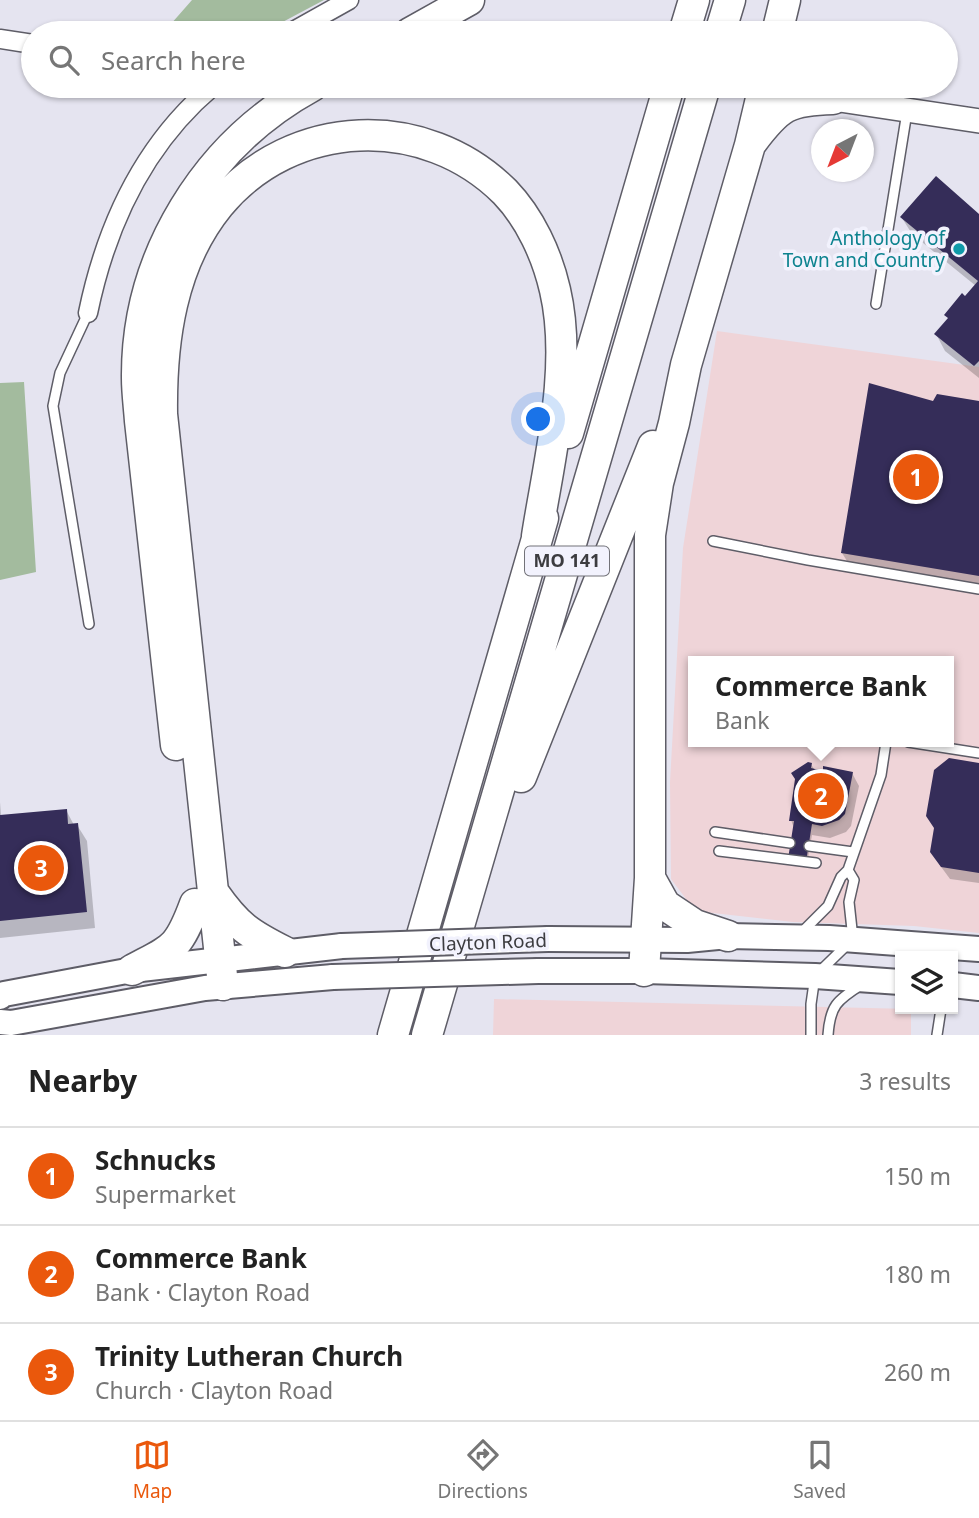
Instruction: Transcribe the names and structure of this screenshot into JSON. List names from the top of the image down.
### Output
{
  "streets": {
    "highway": ["MO 141"],
    "main road": ["Clayton Road"]
  },
  "places": ["Anthology of Town and Country"],
  "north": "bottom left",
  "page": {
    "search": "Search here",
    "pins": ["1", "2", "3"],
    "popup": ["Commerce Bank", "Bank"],
    "heading": ["Nearby", "3 results"],
    "list": [
      {
        "mark": "1",
        "name": "Schnucks",
        "note": "Supermarket",
        "value": "150 m"
      },
      {
        "mark": "2",
        "name": "Commerce Bank",
        "note": "Bank · Clayton Road",
        "value": "180 m"
      },
      {
        "mark": "3",
        "name": "Trinity Lutheran Church",
        "note": "Church · Clayton Road",
        "value": "260 m"
      }
    ],
    "nav": ["Map", "Directions", "Saved"]
  }
}
